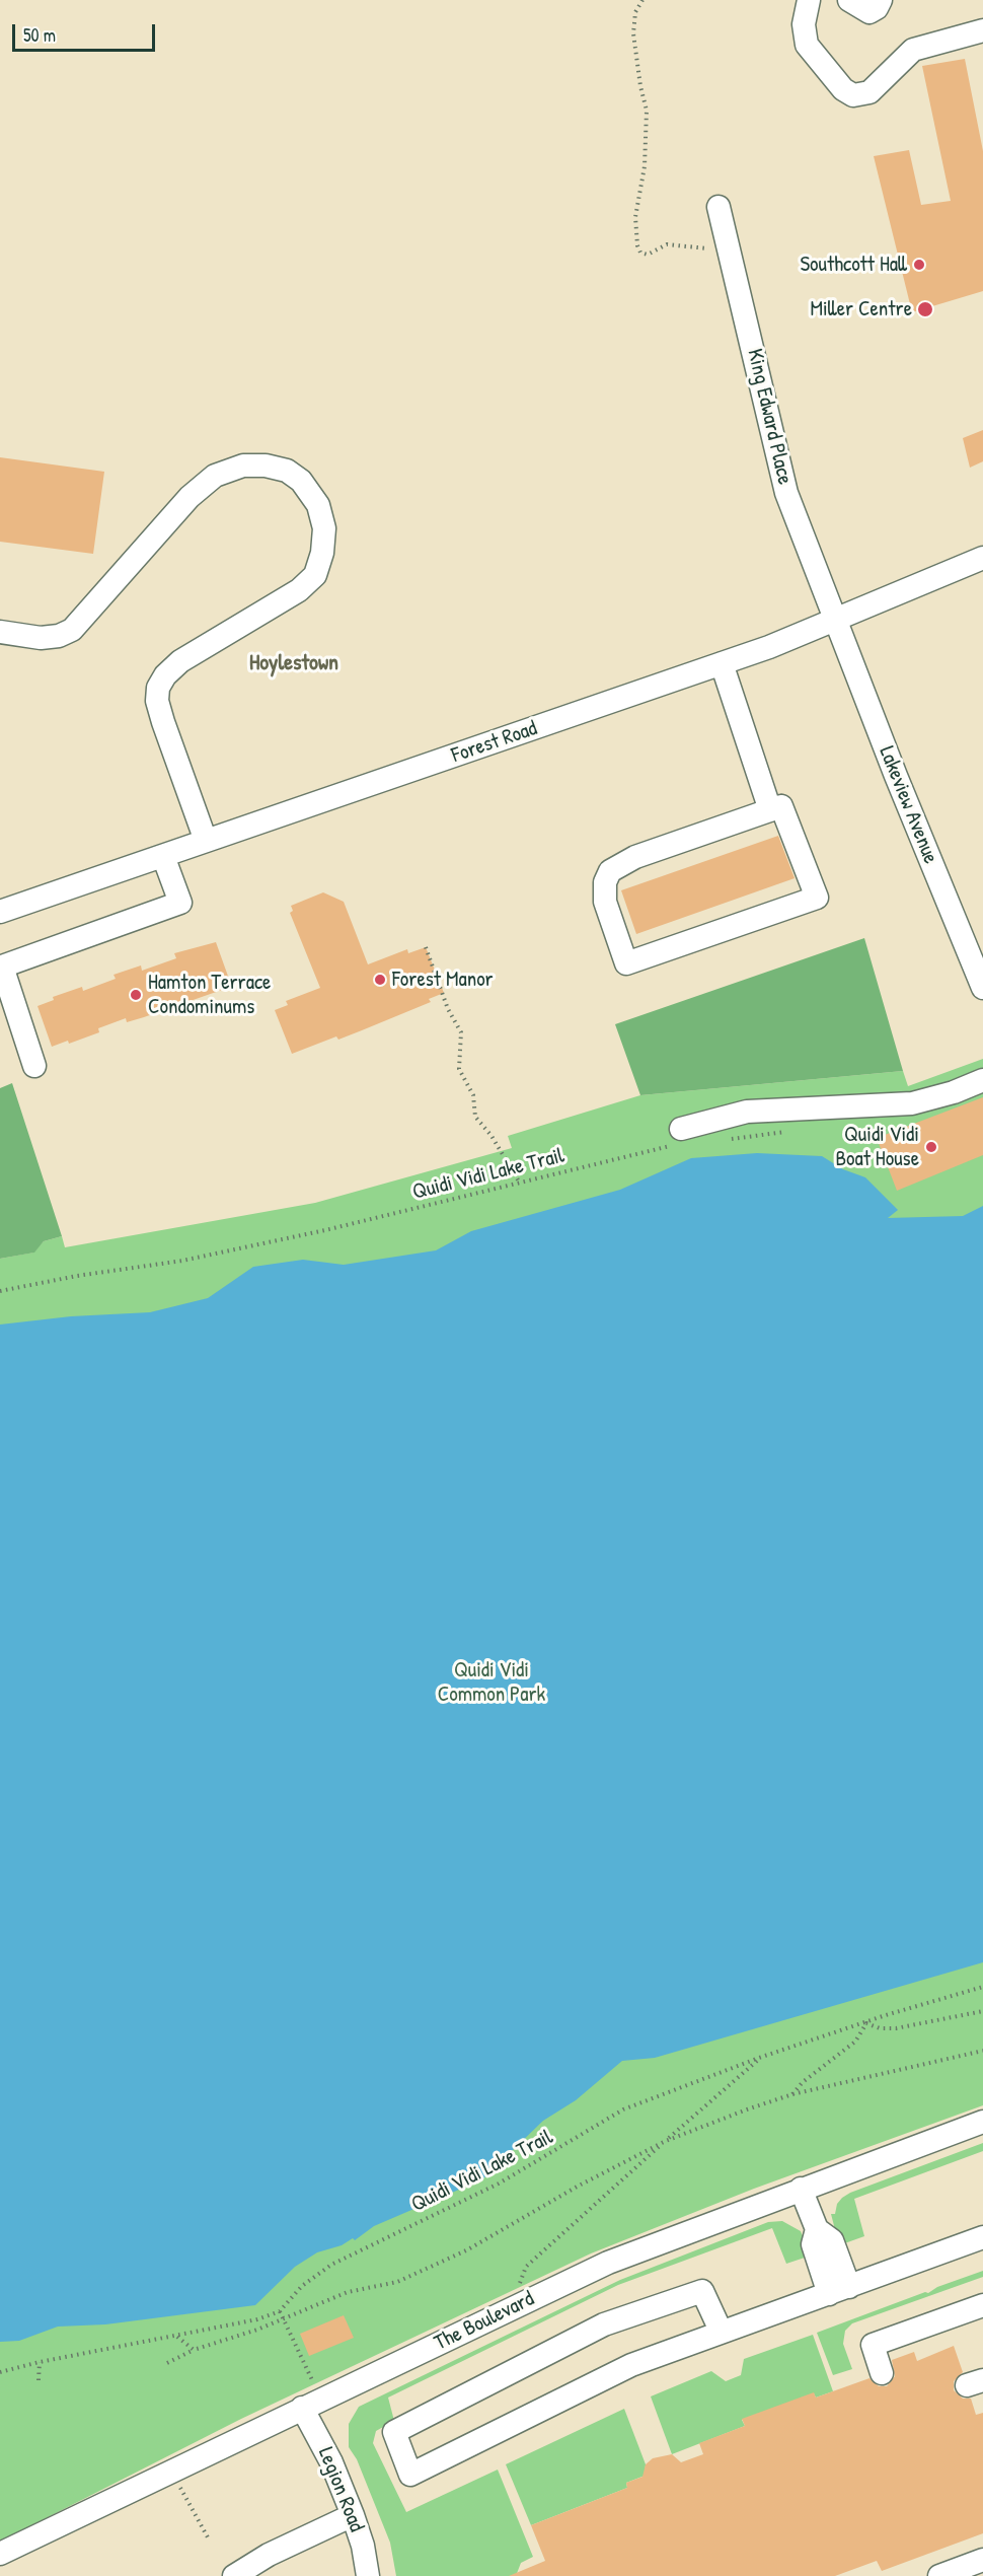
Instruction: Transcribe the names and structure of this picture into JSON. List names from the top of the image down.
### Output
{
  "streets": {
    "street": [
      "King Edward Place",
      "Forest Road",
      "Lakeview Avenue",
      "The Boulevard",
      "Legion Road"
    ],
    "path": ["Quidi Vidi Lake Trail"]
  },
  "crossings": [
    ["King Edward Place", "Forest Road"],
    ["King Edward Place", "Lakeview Avenue"],
    ["Forest Road", "Lakeview Avenue"],
    ["The Boulevard", "Legion Road"]
  ],
  "districts": ["Hoylestown"],
  "parks": ["Quidi Vidi Common Park"],
  "places": [
    "Southcott Hall",
    "Miller Centre",
    "Forest Manor",
    "Hamton Terrace Condominums",
    "Quidi Vidi Boat House"
  ],
  "scale_bar": "50 m"
}
